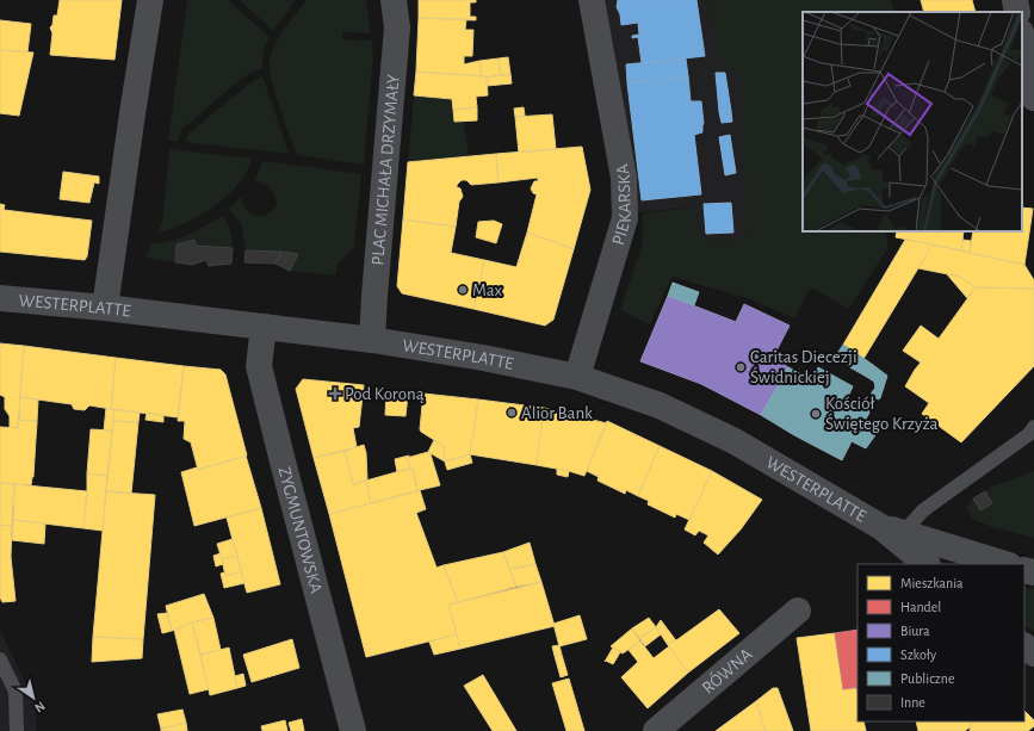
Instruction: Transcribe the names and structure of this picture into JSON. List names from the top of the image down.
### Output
{
  "streets": {
    "street": [
      "PLAC MICHAŁA DRZYMAŁY",
      "PIEKARSKA",
      "WESTERPLATTE",
      "ZYGMUNTOWSKA",
      "RÓWNA"
    ]
  },
  "crossings": [
    ["PLAC MICHAŁA DRZYMAŁY", "WESTERPLATTE"],
    ["PIEKARSKA", "WESTERPLATTE"],
    ["WESTERPLATTE", "ZYGMUNTOWSKA"]
  ],
  "places": {
    "other": [
      "Max",
      "Caritas Diecezji Świdnickiej",
      "Alior Bank",
      "Kościół Świętego Krzyża"
    ],
    "health": ["Pod Koroną"]
  },
  "legend": [
    "Mieszkania",
    "Handel",
    "Biura",
    "Szkoły",
    "Publiczne",
    "Inne"
  ],
  "north": "bottom right"
}
